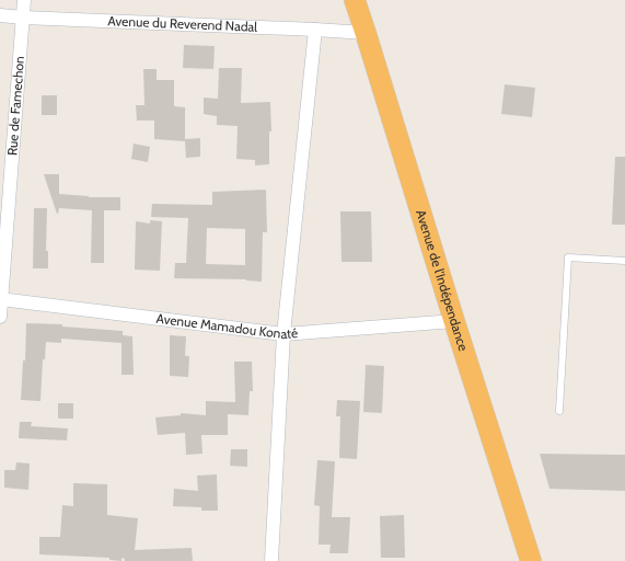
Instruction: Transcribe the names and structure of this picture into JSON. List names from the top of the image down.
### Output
{
  "streets": {
    "highway": ["Avenue de l'Indépendance"],
    "street": ["Avenue du Reverend Nadal", "Rue de Famechon", "Avenue Mamadou Konaté"]
  },
  "crossings": [
    ["Avenue du Reverend Nadal", "Rue de Famechon"],
    ["Avenue du Reverend Nadal", "Avenue de l'Indépendance"],
    ["Rue de Famechon", "Avenue Mamadou Konaté"],
    ["Avenue de l'Indépendance", "Avenue Mamadou Konaté"]
  ]
}
